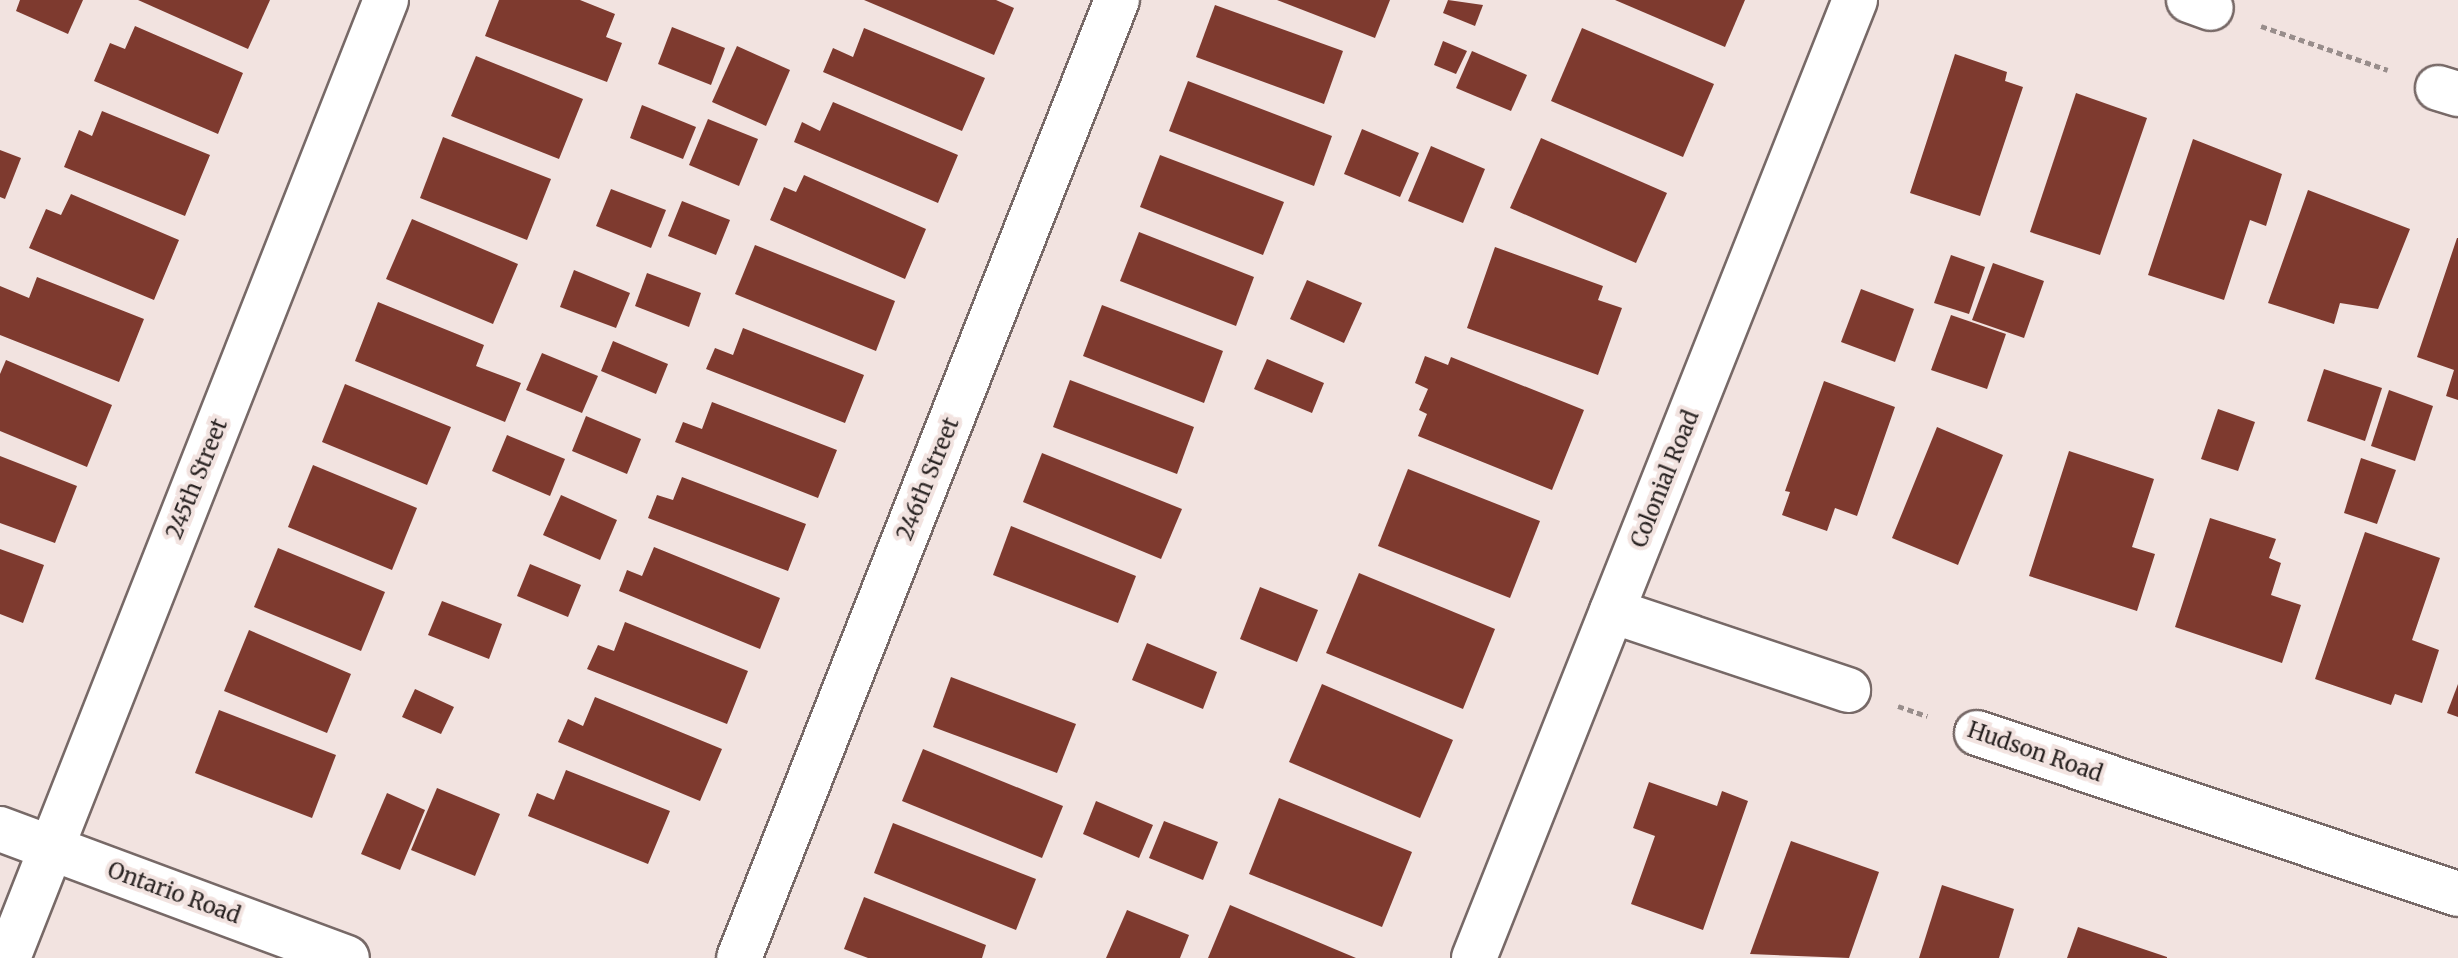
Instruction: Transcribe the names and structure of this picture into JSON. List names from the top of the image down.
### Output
{
  "streets": {
    "street": [
      "245th Street",
      "246th Street",
      "Colonial Road",
      "Hudson Road",
      "Ontario Road"
    ]
  },
  "crossings": [
    ["245th Street", "Ontario Road"]
  ]
}
